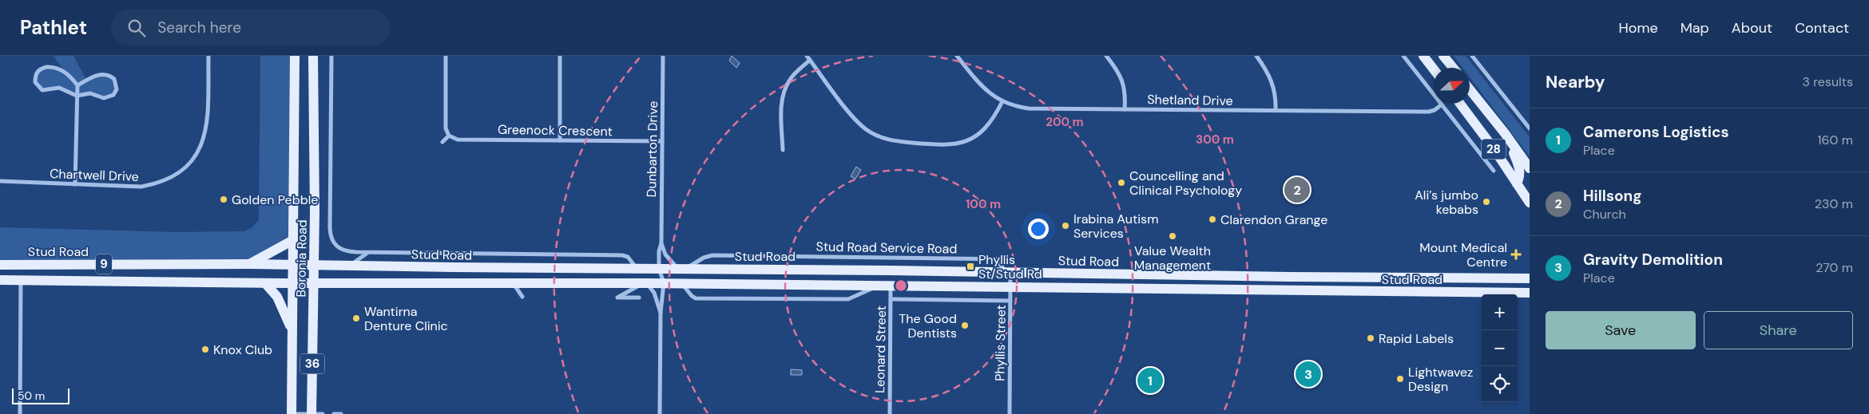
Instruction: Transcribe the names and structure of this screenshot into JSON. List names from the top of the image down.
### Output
{
  "streets": {
    "main road": [
      "28",
      "Stud Road",
      "Boronia Road",
      "9",
      "36"
    ],
    "street": [
      "Shetland Drive",
      "Greenock Crescent",
      "Dunbarton Drive",
      "Chartwell Drive",
      "Stud Road Service Road",
      "Phyllis Street",
      "Leonard Street"
    ]
  },
  "crossings": [
    ["Greenock Crescent", "Dunbarton Drive"],
    ["Dunbarton Drive", "Stud Road Service Road"],
    ["Dunbarton Drive", "Stud Road"],
    ["Stud Road Service Road", "Stud Road"],
    ["Stud Road", "Boronia Road"],
    ["Stud Road", "Phyllis Street"],
    ["Stud Road", "Leonard Street"]
  ],
  "places": {
    "other": [
      "Councelling and Clinical Psychology",
      "Golden Pebble",
      "Ali’s jumbo kebabs",
      "Clarendon Grange",
      "Irabina Autism Services",
      "Value Wealth Management",
      "Wantirna Denture Clinic",
      "The Good Dentists",
      "Rapid Labels",
      "Knox Club",
      "Lightwavez Design"
    ],
    "health": ["Mount Medical Centre"],
    "transit": ["Phyllis St/Stud Rd"]
  },
  "scale_bar": "50 m",
  "north": "right",
  "page": {
    "header": "Pathlet",
    "search": "Search here",
    "nav": [
      "Home",
      "Map",
      "About",
      "Contact"
    ],
    "heading": ["Nearby", "3 results"],
    "list": [
      {
        "mark": "1",
        "name": "Camerons Logistics",
        "note": "Place",
        "value": "160 m"
      },
      {
        "mark": "2",
        "name": "Hillsong",
        "note": "Church",
        "value": "230 m"
      },
      {
        "mark": "3",
        "name": "Gravity Demolition",
        "note": "Place",
        "value": "270 m"
      }
    ],
    "pins": ["2", "3", "1"],
    "map_buttons": ["+", "−"],
    "buttons": ["Save", "Share"],
    "scale": "50 m"
  },
  "rings": ["200 m", "300 m", "100 m"]
}
